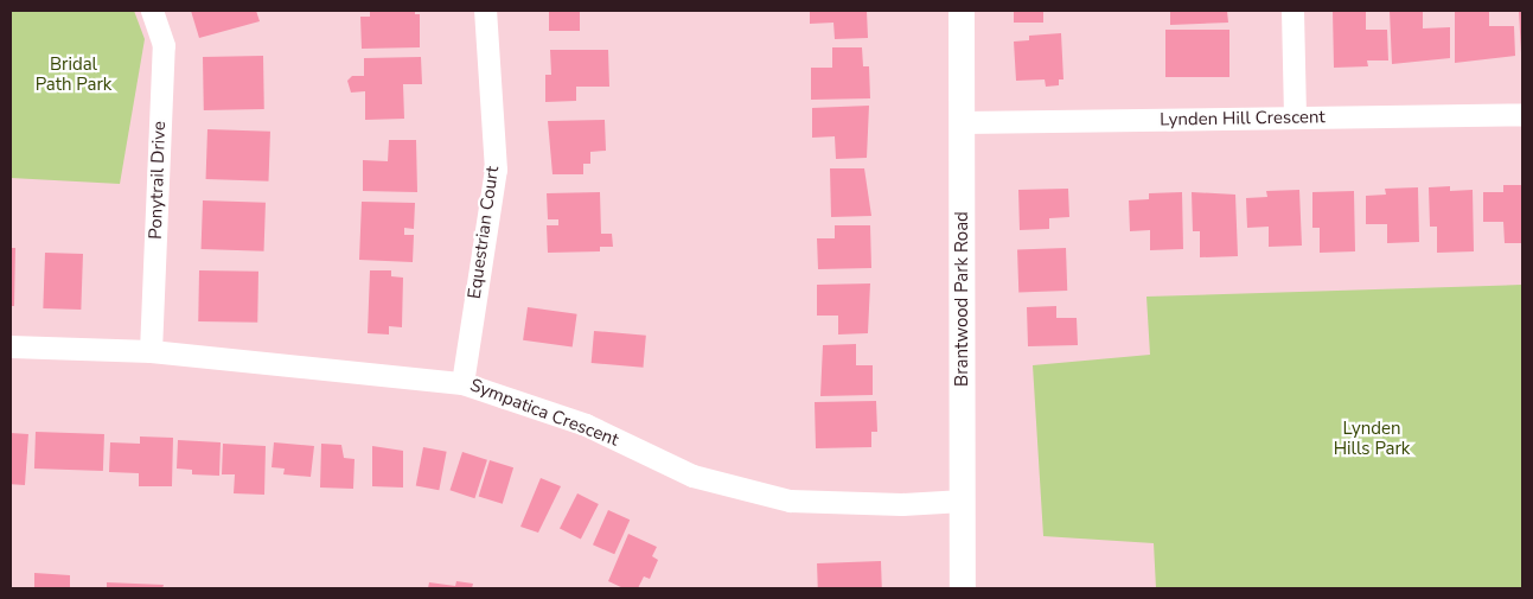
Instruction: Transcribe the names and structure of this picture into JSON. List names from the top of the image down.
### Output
{
  "streets": {
    "street": [
      "Lynden Hill Crescent",
      "Ponytrail Drive",
      "Equestrian Court",
      "Brantwood Park Road",
      "Sympatica Crescent"
    ]
  },
  "crossings": [
    ["Lynden Hill Crescent", "Brantwood Park Road"],
    ["Ponytrail Drive", "Sympatica Crescent"],
    ["Equestrian Court", "Sympatica Crescent"],
    ["Brantwood Park Road", "Sympatica Crescent"]
  ],
  "parks": ["Bridal Path Park", "Lynden Hills Park"]
}
